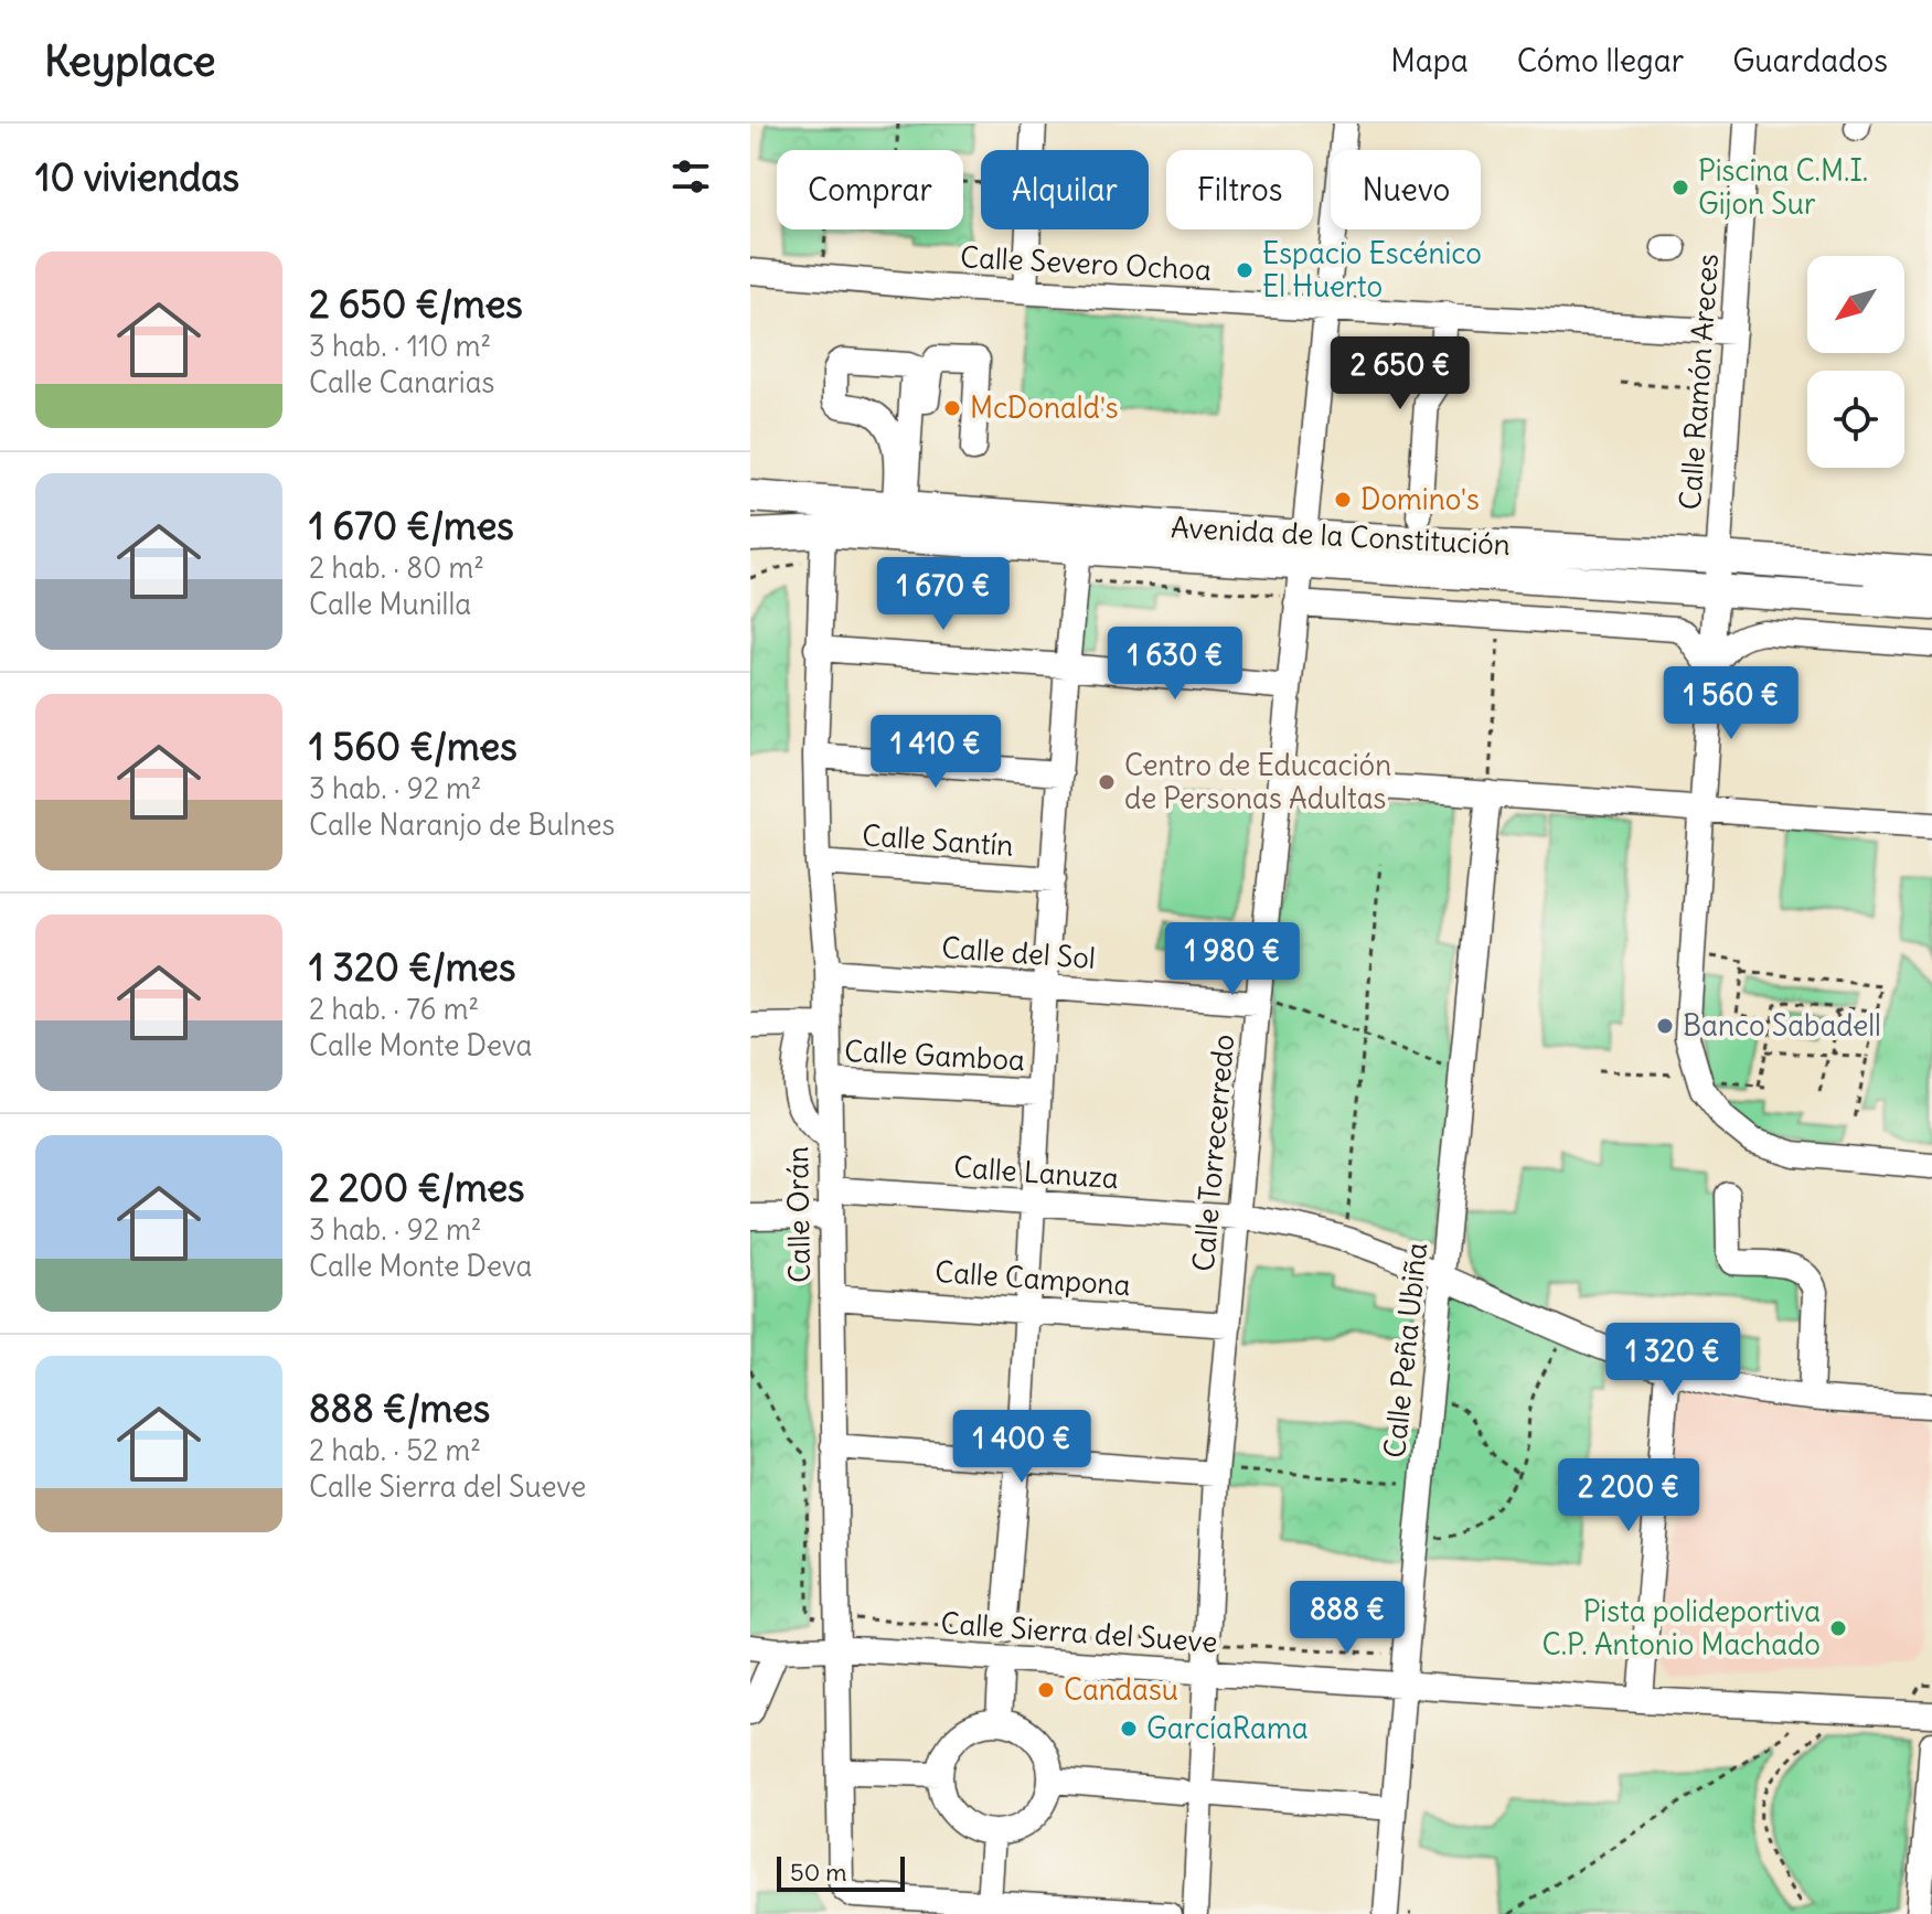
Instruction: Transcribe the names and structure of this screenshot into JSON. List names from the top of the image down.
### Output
{
  "streets": {
    "main road": ["Avenida de la Constitución"],
    "street": [
      "Calle Severo Ochoa",
      "Calle Ramón Areces",
      "Calle Santín",
      "Calle del Sol",
      "Calle Gamboa",
      "Calle Torrecerredo",
      "Calle Lanuza",
      "Calle Orán",
      "Calle Campona",
      "Calle Peña Ubiña",
      "Calle Sierra del Sueve"
    ]
  },
  "crossings": [
    ["Calle Severo Ochoa", "Calle Ramón Areces"],
    ["Calle Severo Ochoa", "Calle Torrecerredo"],
    ["Calle Ramón Areces", "Avenida de la Constitución"],
    ["Avenida de la Constitución", "Calle Torrecerredo"],
    ["Avenida de la Constitución", "Calle Orán"],
    ["Calle Santín", "Calle Orán"],
    ["Calle del Sol", "Calle Torrecerredo"],
    ["Calle del Sol", "Calle Orán"],
    ["Calle Gamboa", "Calle Orán"],
    ["Calle Torrecerredo", "Calle Lanuza"],
    ["Calle Torrecerredo", "Calle Campona"],
    ["Calle Torrecerredo", "Calle Sierra del Sueve"],
    ["Calle Lanuza", "Calle Orán"],
    ["Calle Lanuza", "Calle Peña Ubiña"],
    ["Calle Orán", "Calle Campona"],
    ["Calle Orán", "Calle Sierra del Sueve"],
    ["Calle Peña Ubiña", "Calle Sierra del Sueve"]
  ],
  "places": [
    "Piscina C.M.I. Gijon Sur",
    "Espacio Escénico El Huerto",
    "McDonald's",
    "Domino's",
    "Centro de Educación de Personas Adultas",
    "Banco Sabadell",
    "Pista polideportiva C.P. Antonio Machado",
    "Candasu",
    "GarcíaRama"
  ],
  "scale_bar": "50 m",
  "north": "bottom left",
  "page": {
    "header": "Keyplace",
    "nav": ["Mapa", "Cómo llegar", "Guardados"],
    "heading": "10 viviendas",
    "chip": [
      "Comprar",
      "Alquilar",
      "Filtros",
      "Nuevo"
    ],
    "list": [
      {
        "name": "2 650 €/mes",
        "note": "3 hab. · 110 m² · Calle Canarias"
      },
      {
        "name": "1 670 €/mes",
        "note": "2 hab. · 80 m² · Calle Munilla"
      },
      {
        "name": "1 560 €/mes",
        "note": "3 hab. · 92 m² · Calle Naranjo de Bulnes"
      },
      {
        "name": "1 320 €/mes",
        "note": "2 hab. · 76 m² · Calle Monte Deva"
      },
      {
        "name": "2 200 €/mes",
        "note": "3 hab. · 92 m² · Calle Monte Deva"
      },
      {
        "name": "888 €/mes",
        "note": "2 hab. · 52 m² · Calle Sierra del Sueve"
      }
    ],
    "price": [
      "2 650 €",
      "1 670 €",
      "1 630 €",
      "1 560 €",
      "1 410 €",
      "1 980 €",
      "1 320 €",
      "1 400 €",
      "2 200 €",
      "888 €"
    ],
    "scale": "50 m"
  }
}
